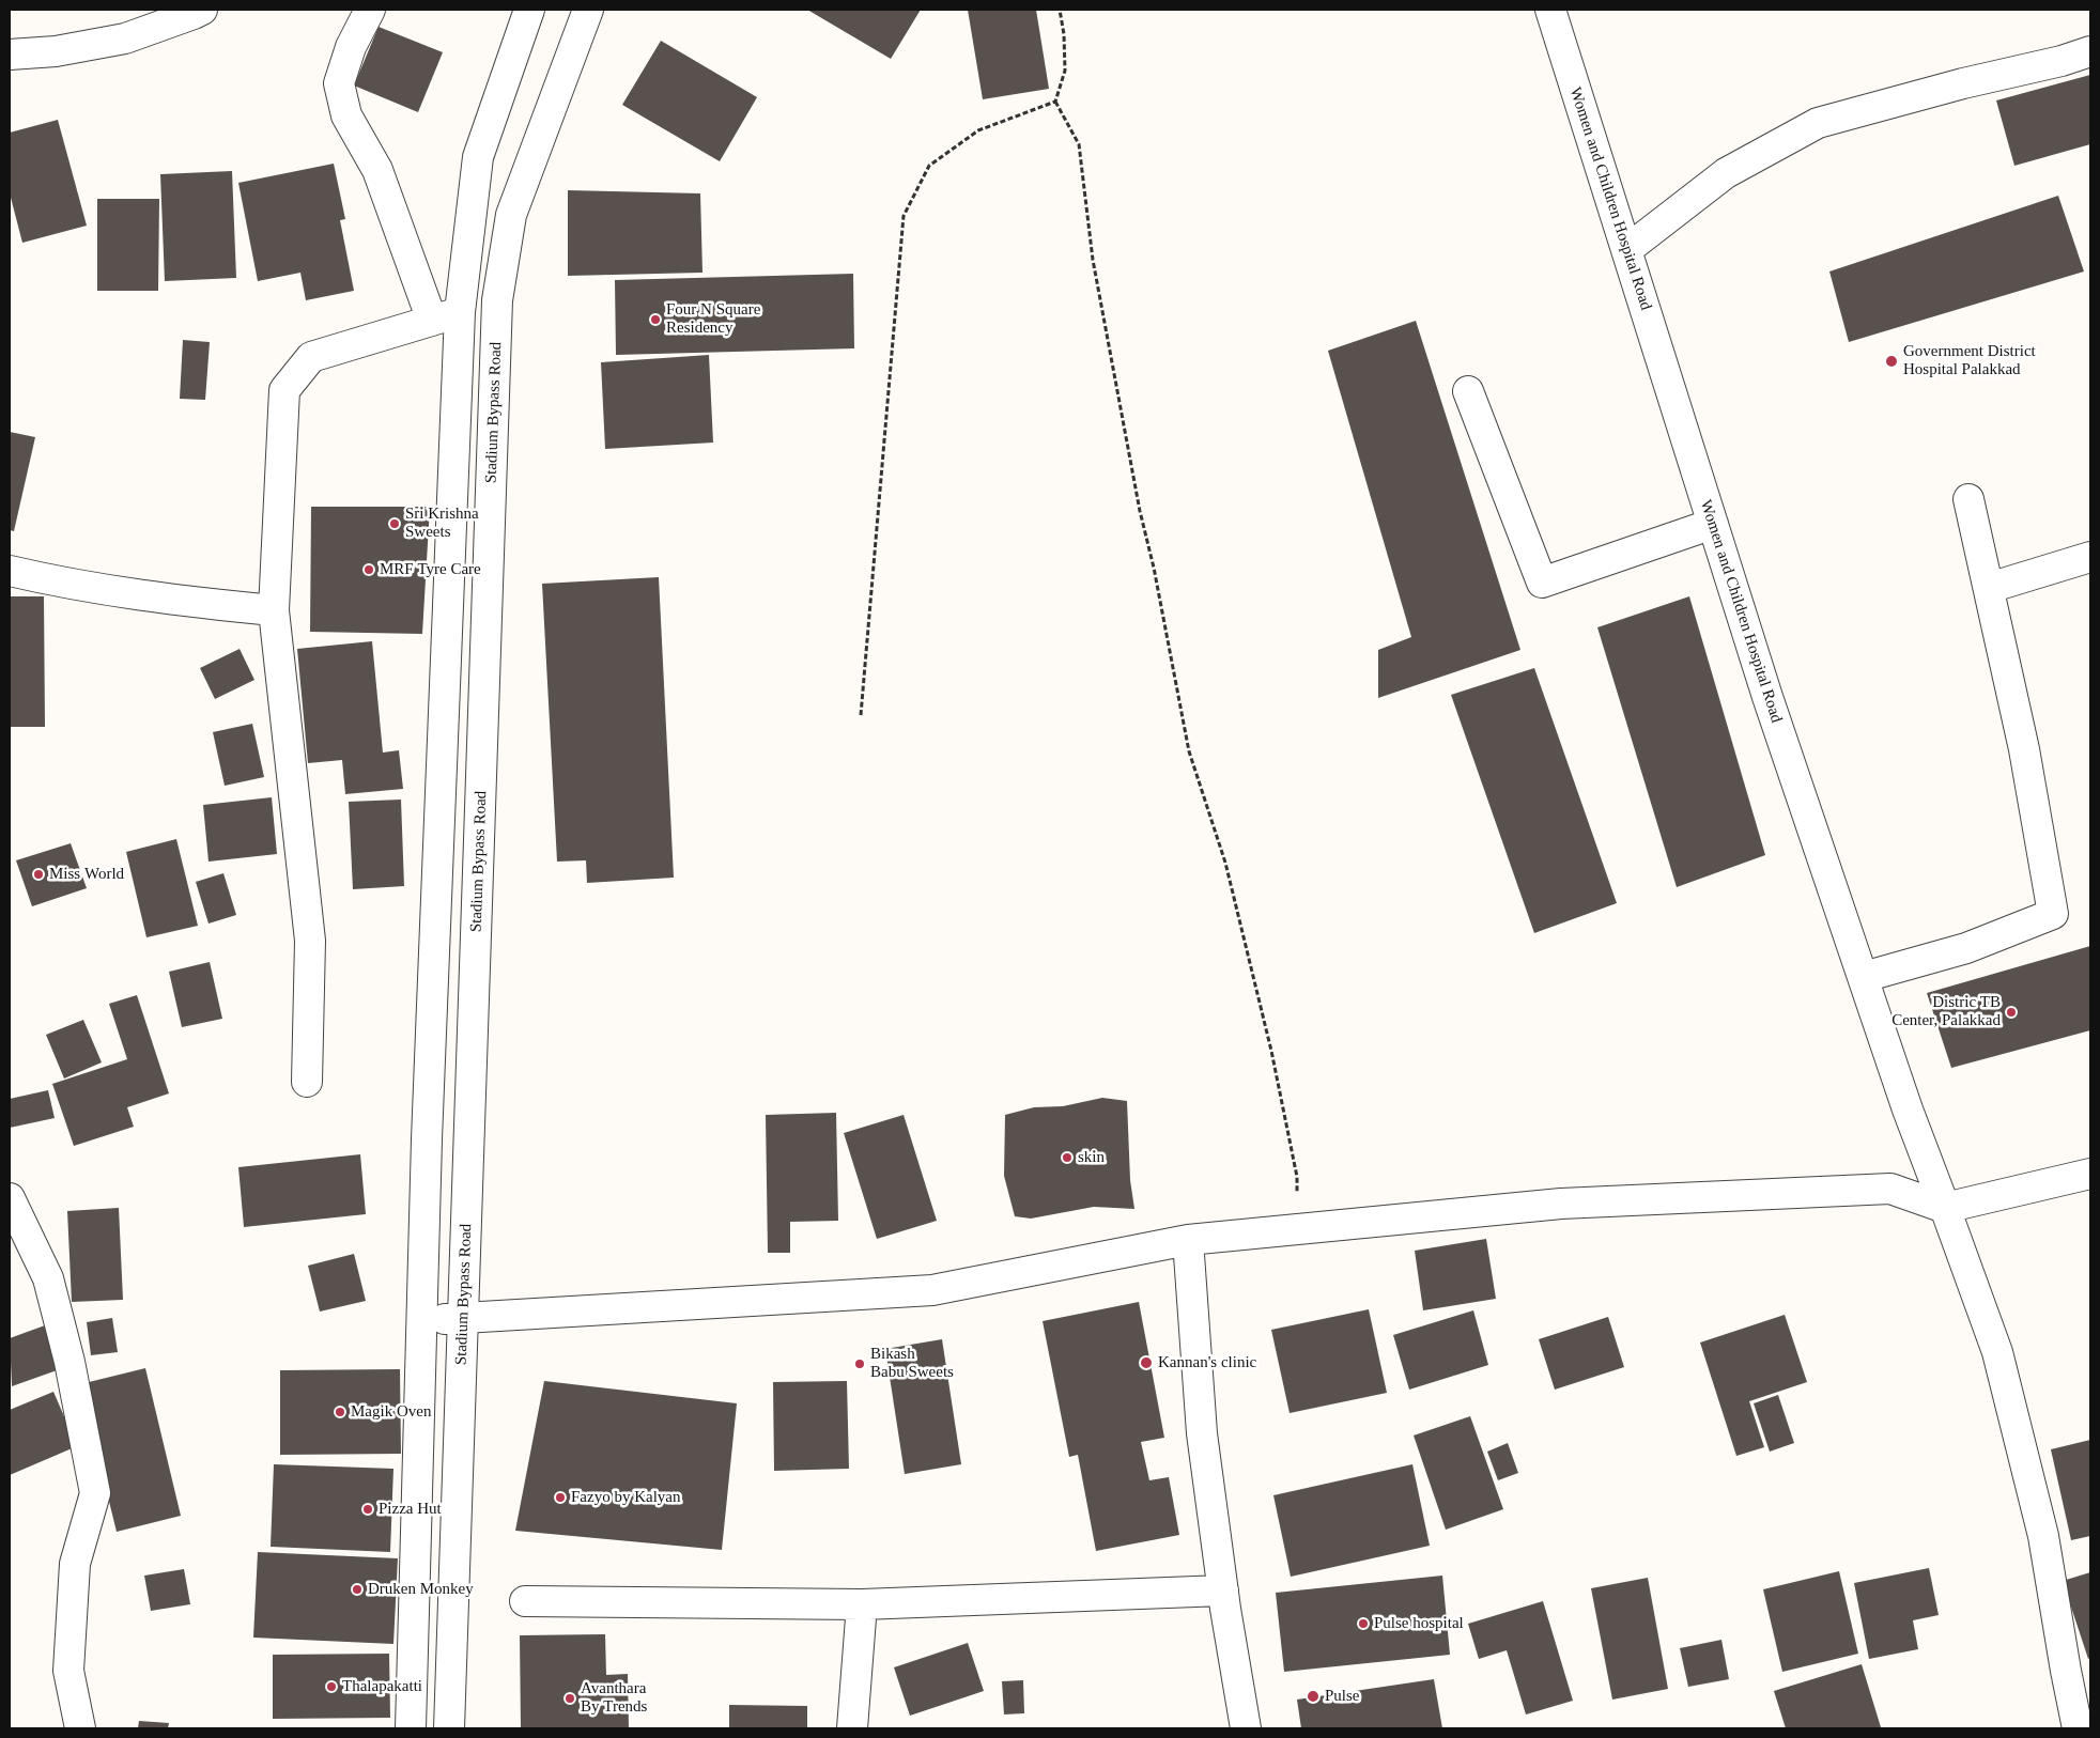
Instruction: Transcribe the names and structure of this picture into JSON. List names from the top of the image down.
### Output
{
  "streets": {
    "street": ["Women and Children Hospital Road", "Stadium Bypass Road"]
  },
  "places": [
    "Four N Square Residency",
    "Government District Hospital Palakkad",
    "Sri Krishna Sweets",
    "MRF Tyre Care",
    "Miss World",
    "Distric TB Center, Palakkad",
    "skin",
    "Kannan's clinic",
    "Bikash Babu Sweets",
    "Magik Oven",
    "Fazyo by Kalyan",
    "Pizza Hut",
    "Druken Monkey",
    "Pulse hospital",
    "Thalapakatti",
    "Pulse",
    "Avanthara By Trends"
  ]
}
